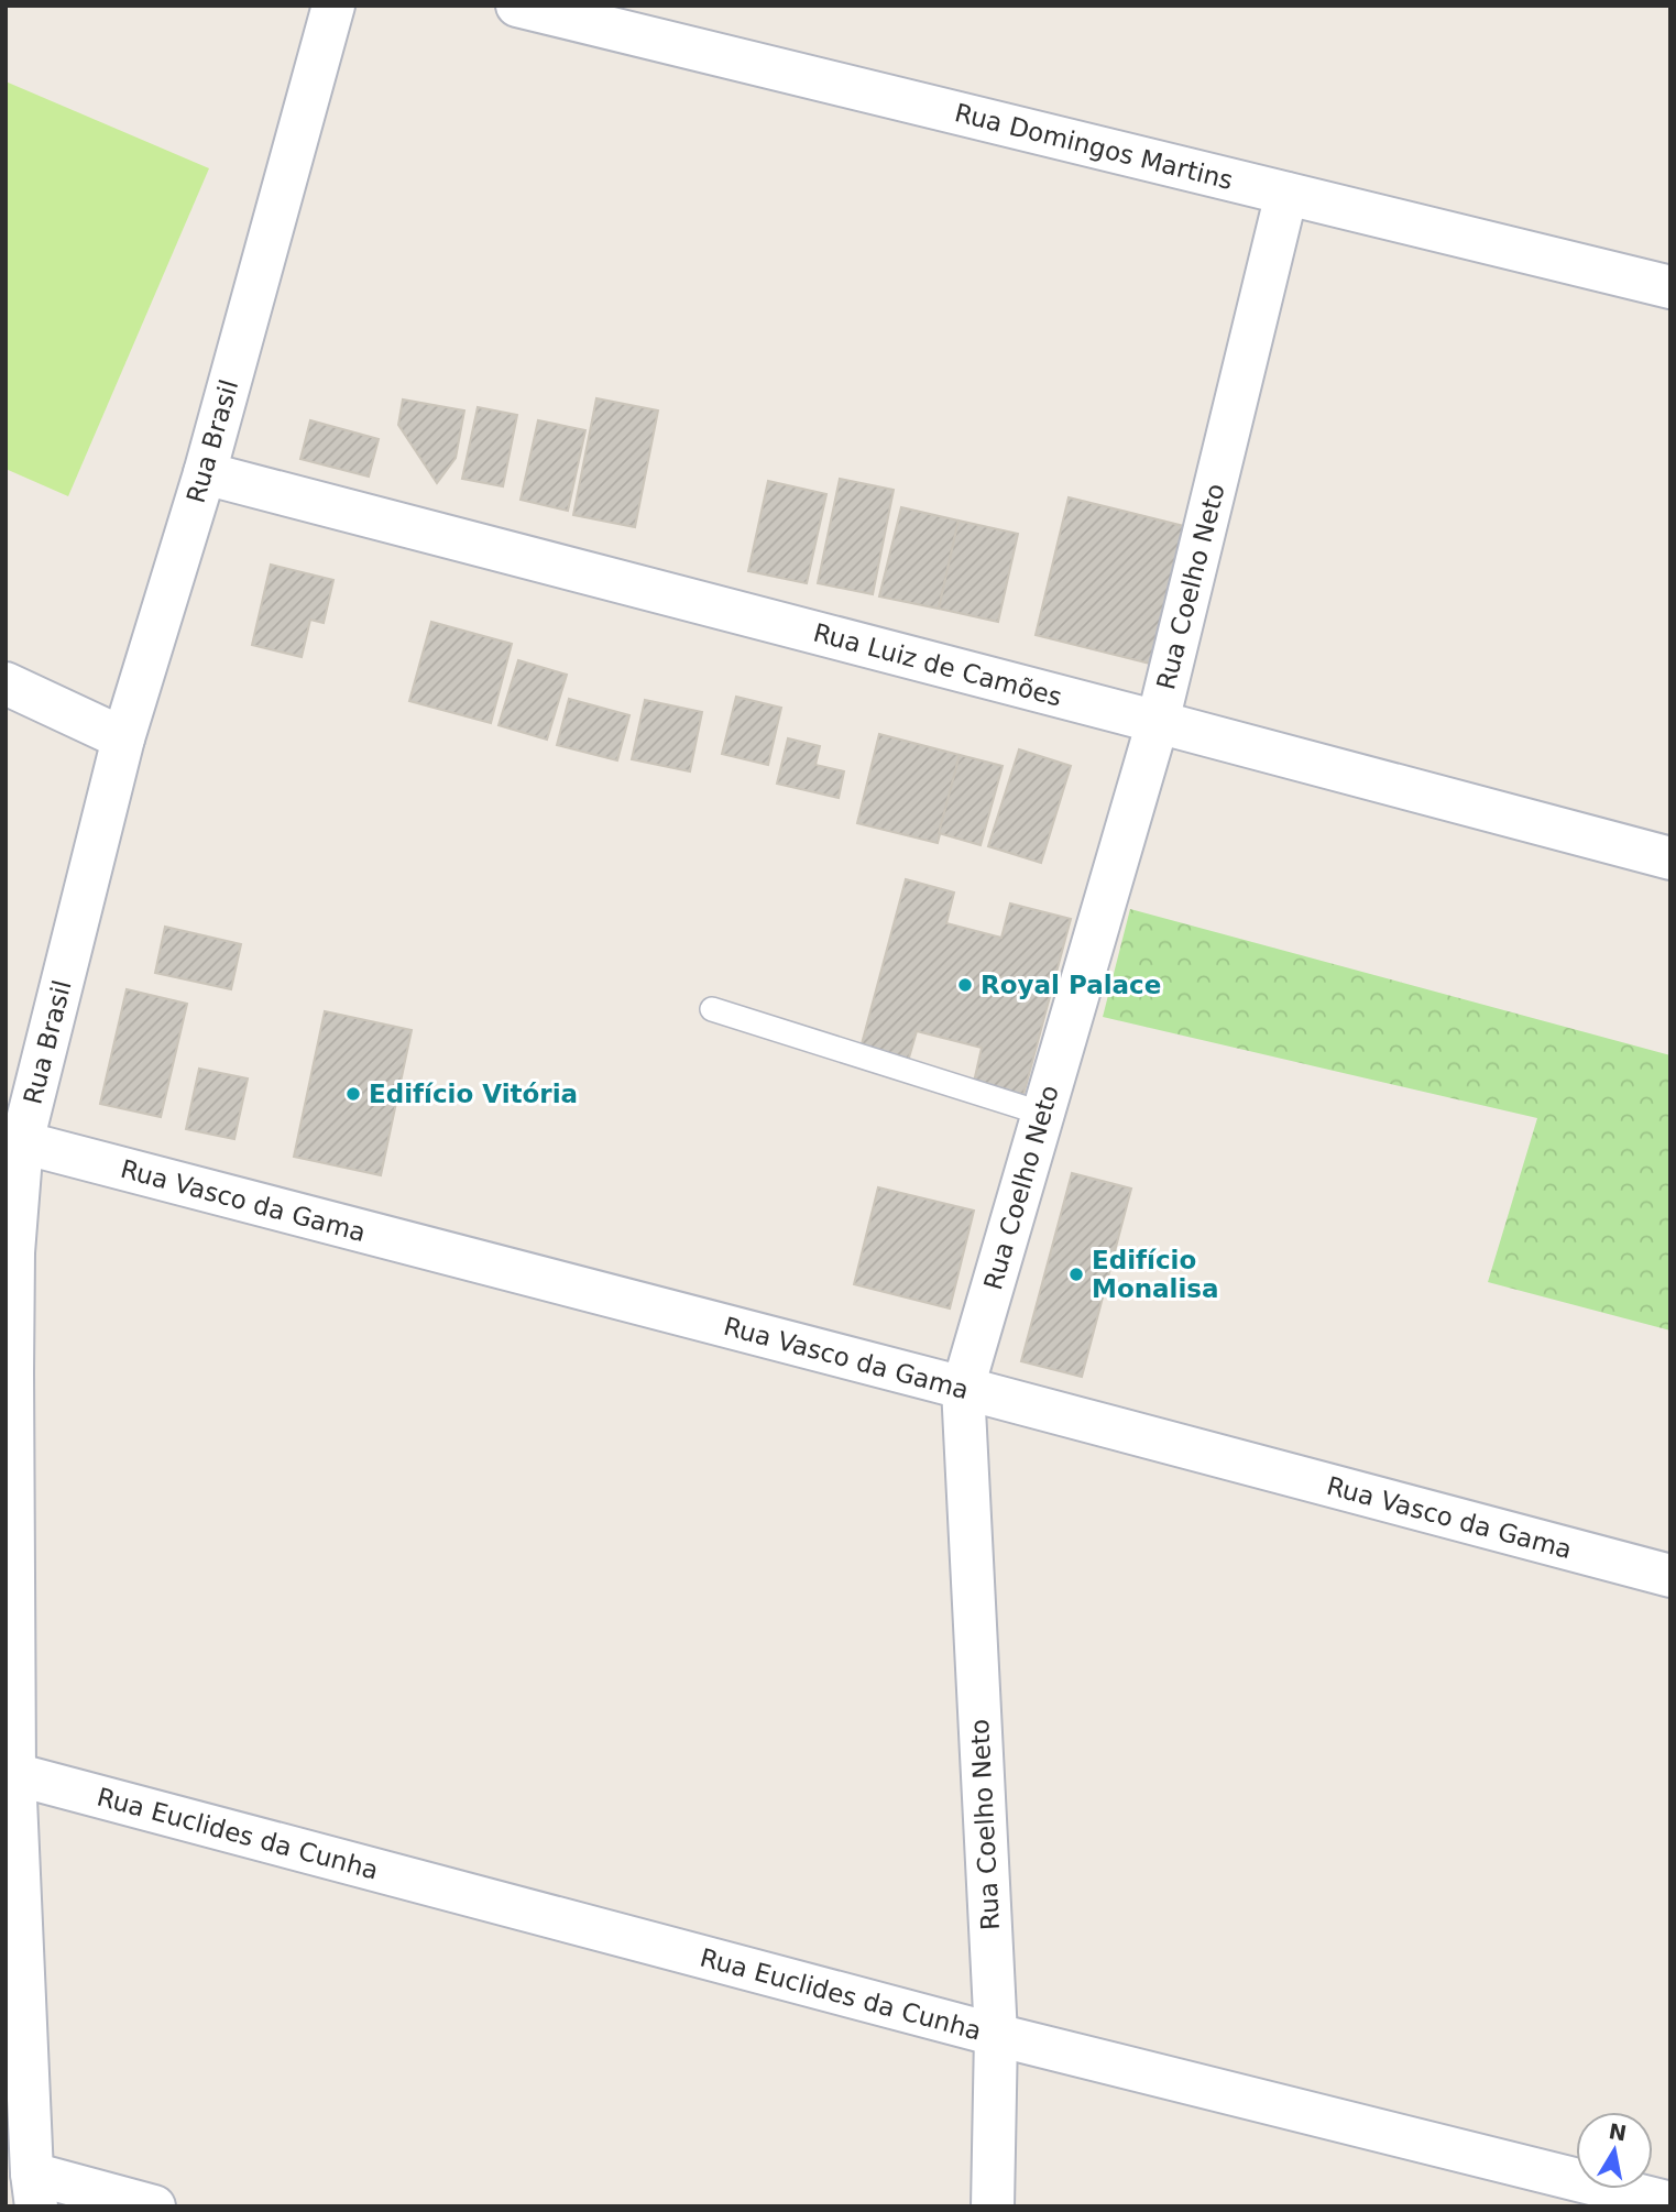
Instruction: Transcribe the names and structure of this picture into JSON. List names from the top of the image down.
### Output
{
  "streets": {
    "street": [
      "Rua Domingos Martins",
      "Rua Brasil",
      "Rua Coelho Neto",
      "Rua Luiz de Camões",
      "Rua Vasco da Gama",
      "Rua Euclides da Cunha"
    ]
  },
  "crossings": [
    ["Rua Domingos Martins", "Rua Coelho Neto"],
    ["Rua Brasil", "Rua Luiz de Camões"],
    ["Rua Brasil", "Rua Vasco da Gama"],
    ["Rua Brasil", "Rua Euclides da Cunha"],
    ["Rua Coelho Neto", "Rua Luiz de Camões"],
    ["Rua Coelho Neto", "Rua Vasco da Gama"],
    ["Rua Coelho Neto", "Rua Euclides da Cunha"]
  ],
  "places": ["Royal Palace", "Edifício Vitória", "Edifício Monalisa"],
  "north": "top"
}
